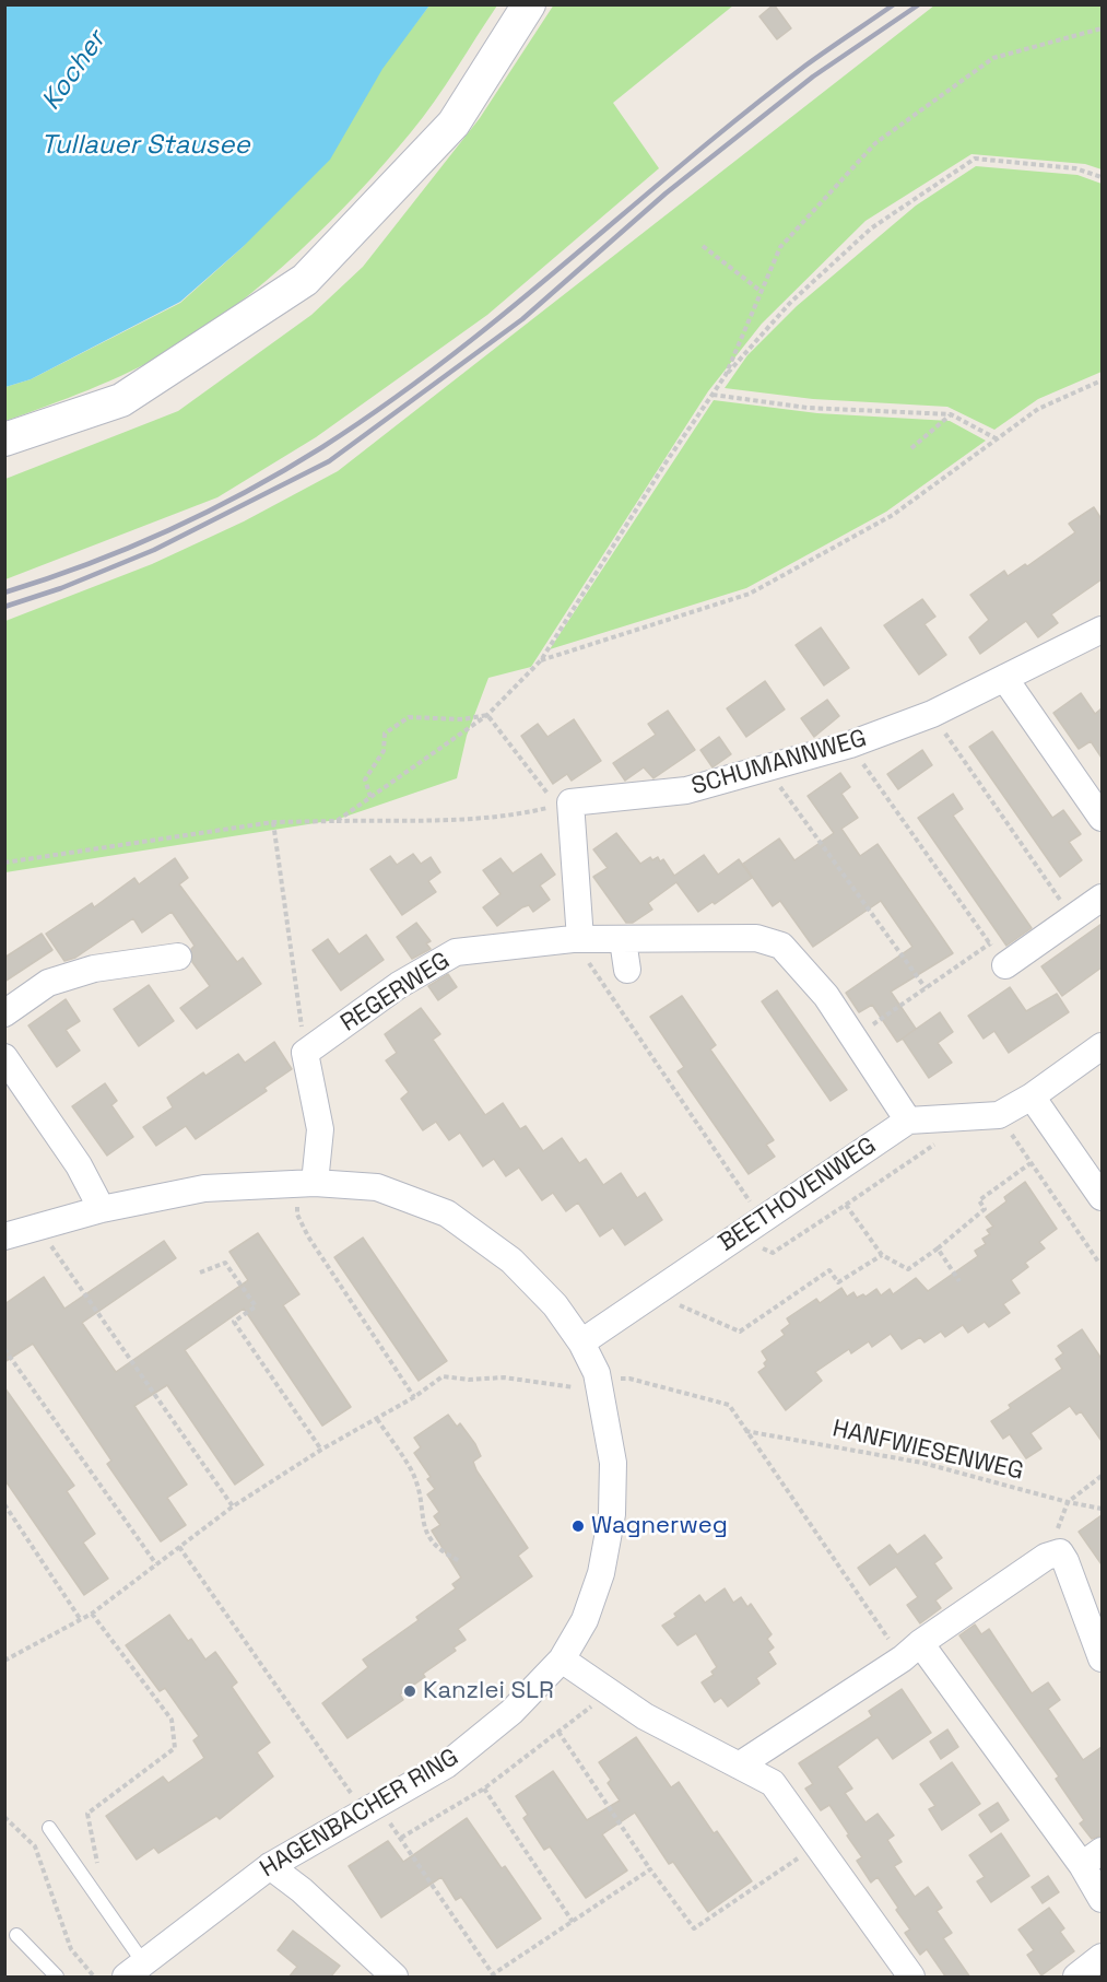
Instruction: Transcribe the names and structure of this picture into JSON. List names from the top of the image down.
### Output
{
  "streets": {
    "street": [
      "SCHUMANNWEG",
      "REGERWEG",
      "BEETHOVENWEG",
      "HAGENBACHER RING"
    ],
    "path": ["HANFWIESENWEG"]
  },
  "crossings": [
    ["REGERWEG", "BEETHOVENWEG"],
    ["BEETHOVENWEG", "HAGENBACHER RING"]
  ],
  "water": ["Kocher", "Tullauer Stausee"],
  "places": ["Wagnerweg", "Kanzlei SLR"]
}
